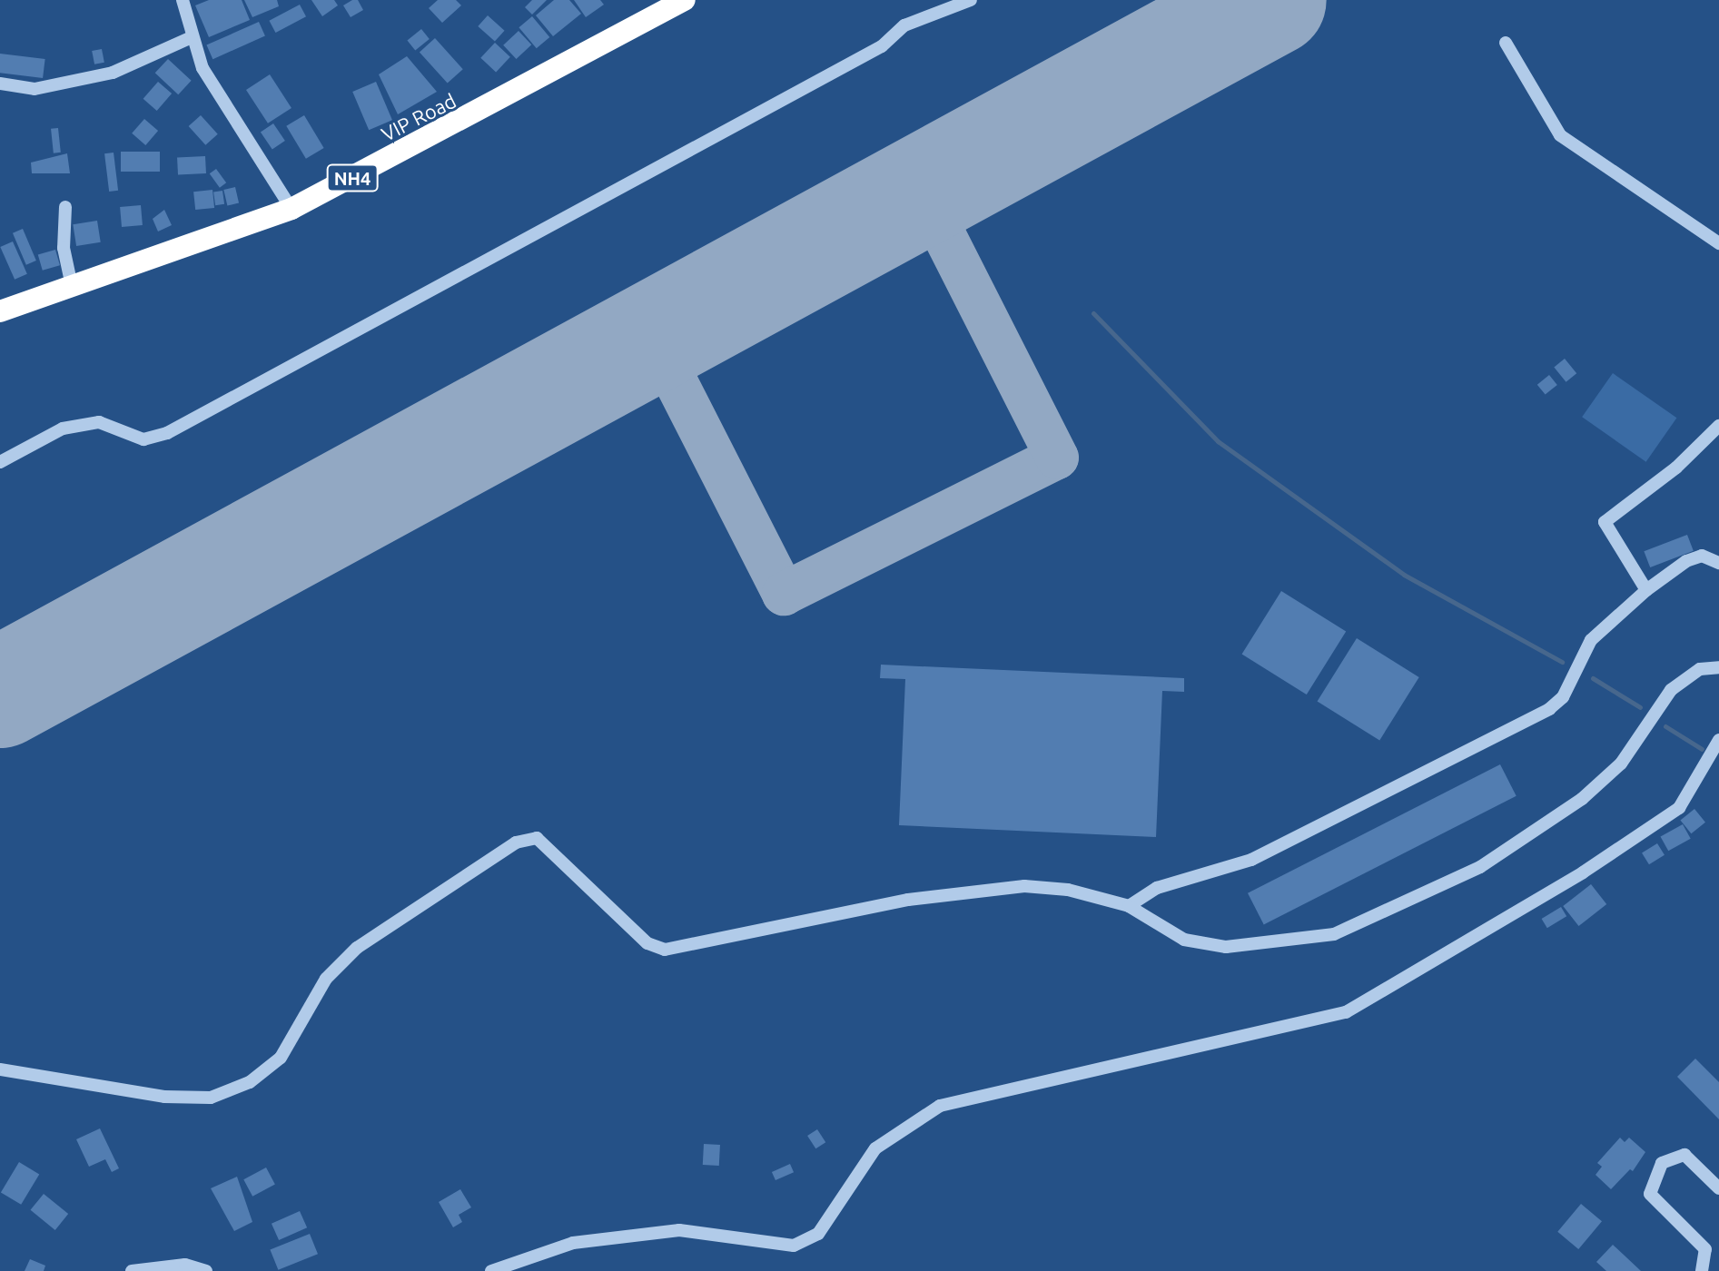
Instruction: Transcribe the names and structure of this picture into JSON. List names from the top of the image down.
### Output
{
  "streets": {
    "highway": ["VIP Road", "NH4"]
  }
}
